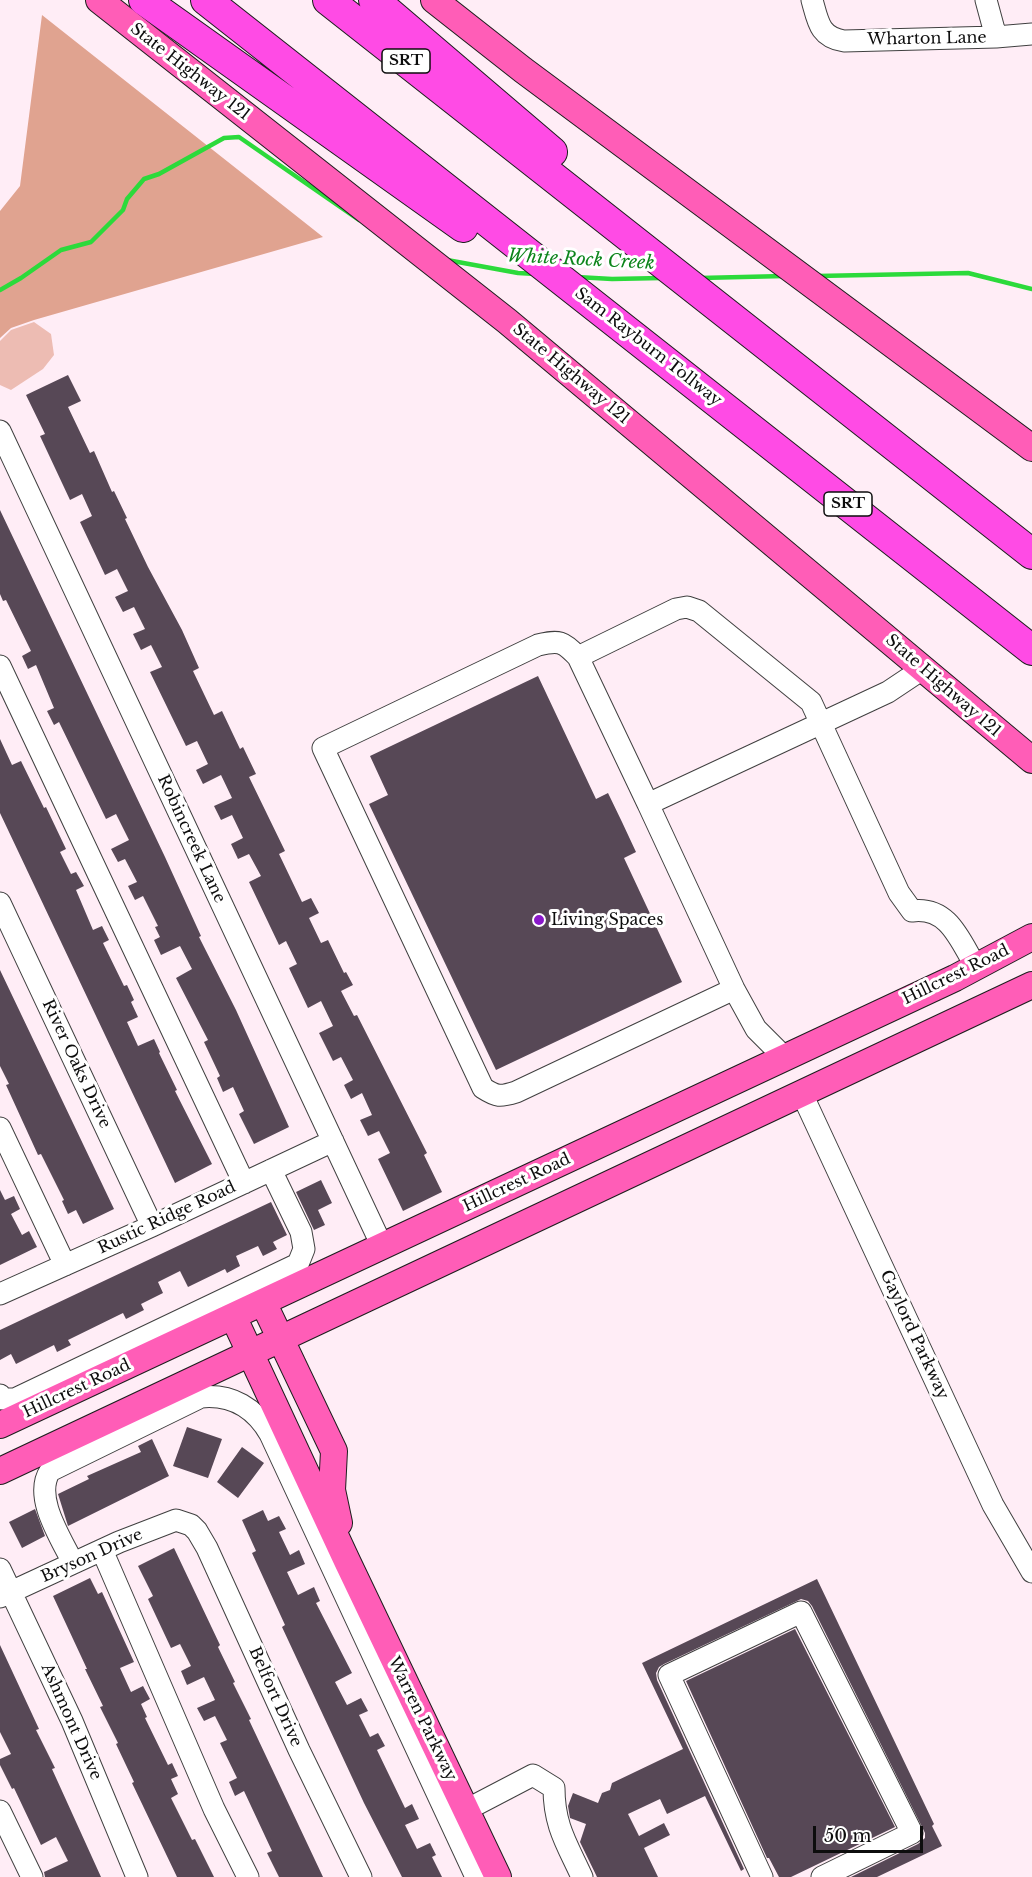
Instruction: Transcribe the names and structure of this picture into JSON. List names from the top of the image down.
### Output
{
  "streets": {
    "highway": ["SRT", "Sam Rayburn Tollway"],
    "main road": ["State Highway 121", "Hillcrest Road", "Warren Parkway"],
    "street": [
      "Wharton Lane",
      "Robincreek Lane",
      "River Oaks Drive",
      "Rustic Ridge Road",
      "Gaylord Parkway",
      "Bryson Drive",
      "Belfort Drive",
      "Ashmont Drive"
    ]
  },
  "crossings": [
    ["Robincreek Lane", "Hillcrest Road"],
    ["Robincreek Lane", "Rustic Ridge Road"],
    ["Hillcrest Road", "Warren Parkway"],
    ["River Oaks Drive", "Rustic Ridge Road"],
    ["Bryson Drive", "Belfort Drive"],
    ["Bryson Drive", "Ashmont Drive"]
  ],
  "water": ["White Rock Creek"],
  "places": ["Living Spaces"],
  "scale_bar": "50 m"
}
